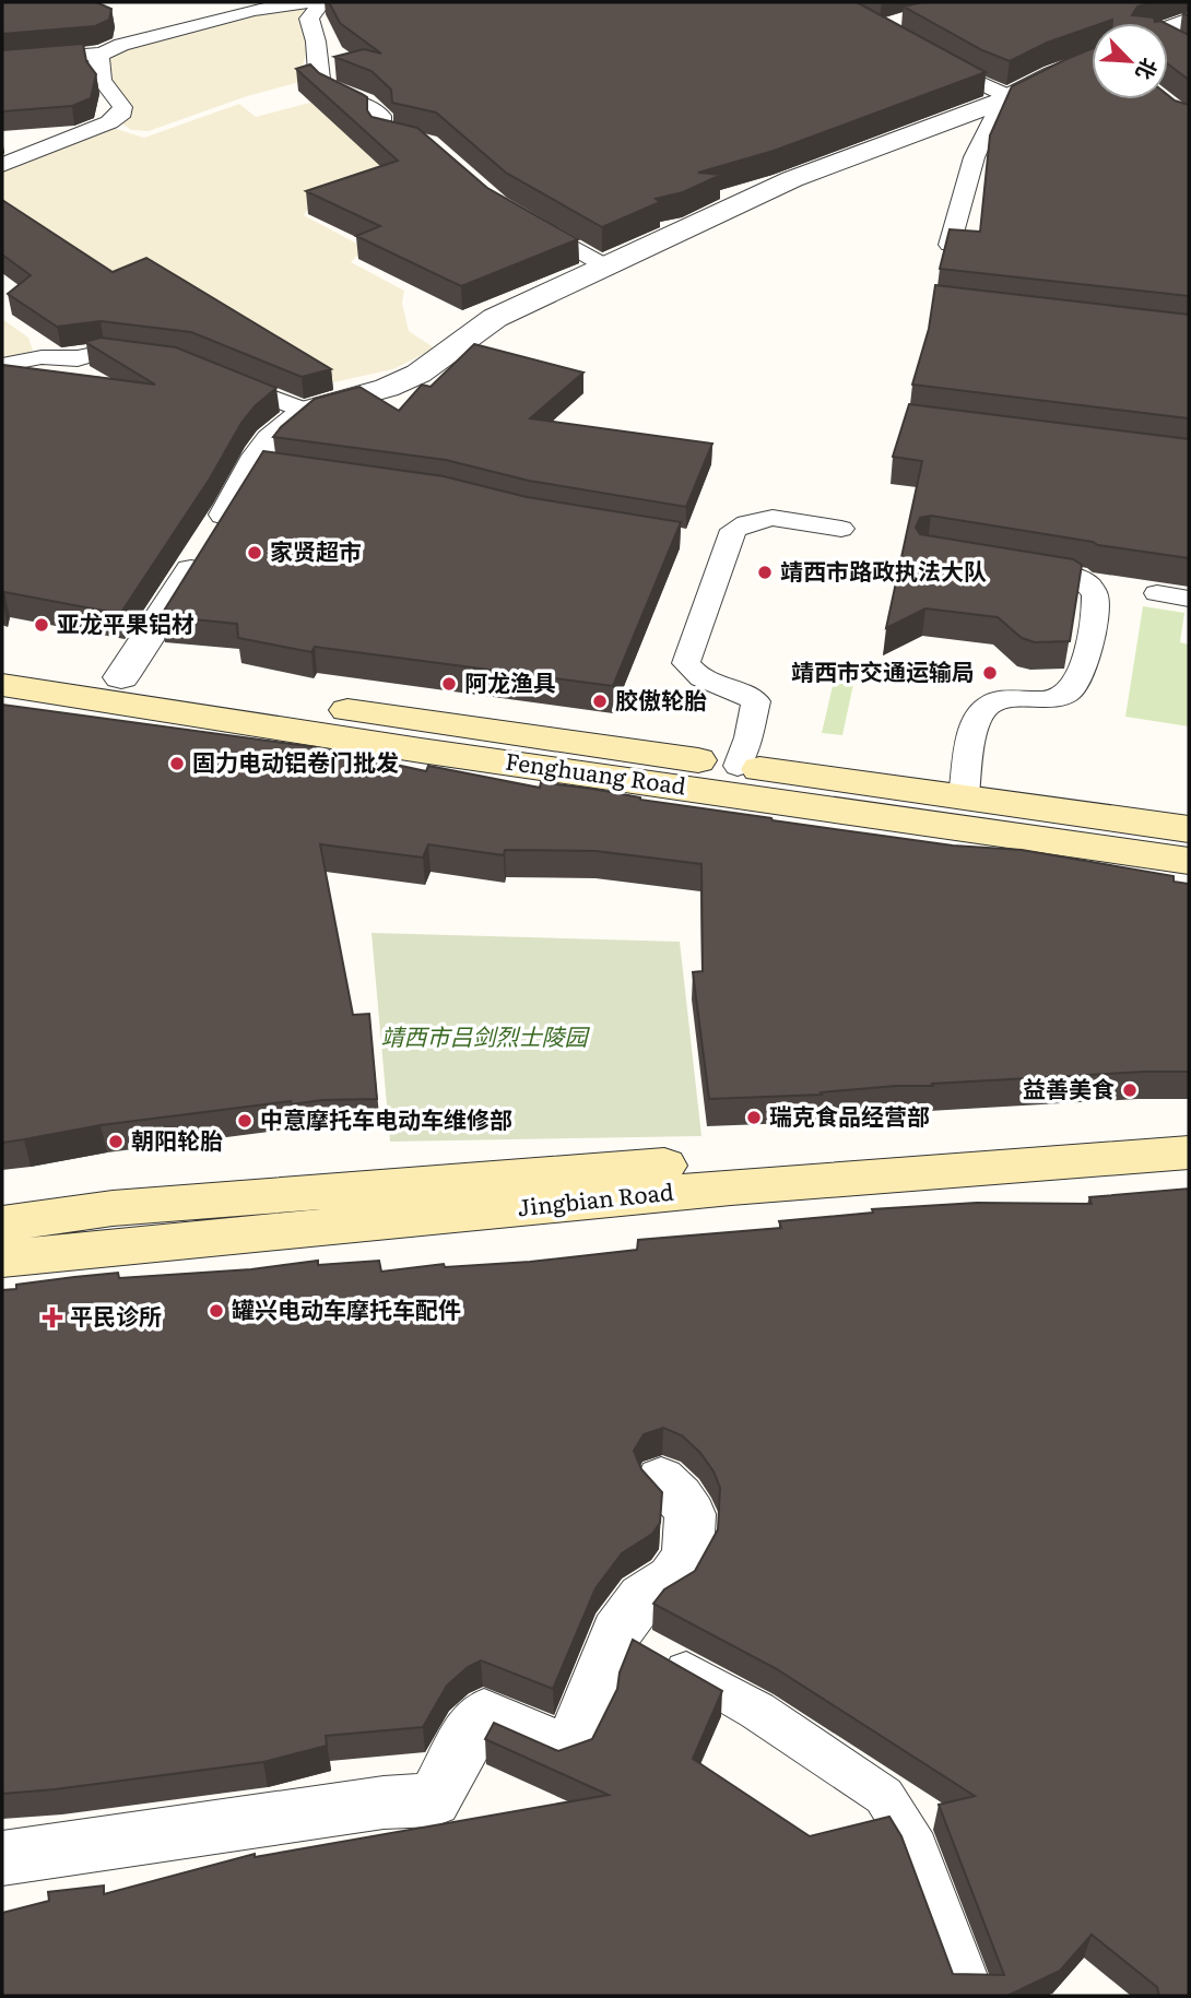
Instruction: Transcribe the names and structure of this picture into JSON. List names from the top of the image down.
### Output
{
  "streets": {
    "main road": ["Fenghuang Road", "Jingbian Road"]
  },
  "parks": ["靖西市吕剑烈士陵园"],
  "places": {
    "other": [
      "家贤超市",
      "靖西市路政执法大队",
      "亚龙平果铝材",
      "靖西市交通运输局",
      "阿龙渔具",
      "胶傲轮胎",
      "固力电动铝卷门批发",
      "益善美食",
      "瑞克食品经营部",
      "中意摩托车电动车维修部",
      "朝阳轮胎",
      "罐兴电动车摩托车配件"
    ],
    "health": ["平民诊所"]
  },
  "north": "bottom right"
}
